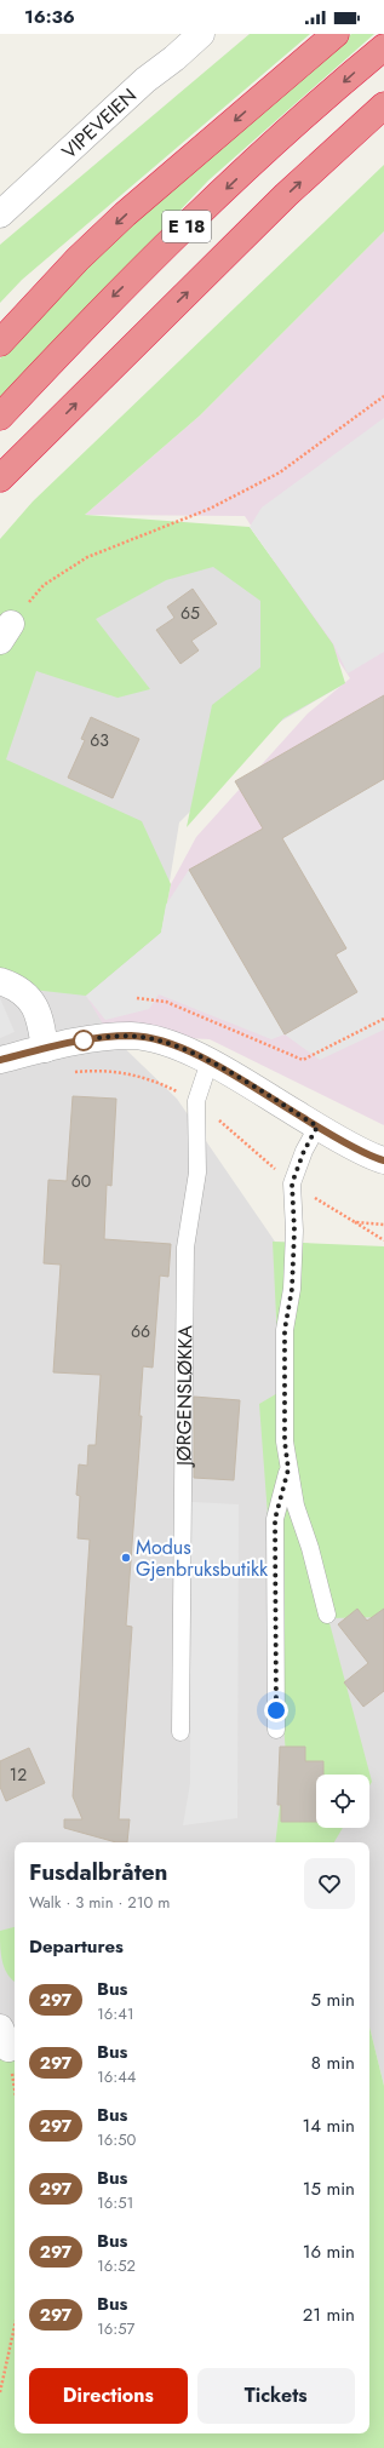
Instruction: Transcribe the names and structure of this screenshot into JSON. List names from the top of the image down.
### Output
{
  "streets": {
    "highway": ["E 18"],
    "street": ["VIPEVEIEN"],
    "lane": ["JØRGENSLØKKA"]
  },
  "places": ["Modus Gjenbruksbutikk"],
  "lines": ["bus line 297"],
  "house_numbers": [
    "65",
    "63",
    "60",
    "66",
    "12"
  ],
  "page": {
    "status": "16:36",
    "heading": [
      ["Fusdalbråten", "Walk · 3 min · 210 m"],
      "Departures"
    ],
    "list": [
      {
        "mark": "297",
        "name": "Bus",
        "note": "16:41",
        "value": "5 min"
      },
      {
        "mark": "297",
        "name": "Bus",
        "note": "16:44",
        "value": "8 min"
      },
      {
        "mark": "297",
        "name": "Bus",
        "note": "16:50",
        "value": "14 min"
      },
      {
        "mark": "297",
        "name": "Bus",
        "note": "16:51",
        "value": "15 min"
      },
      {
        "mark": "297",
        "name": "Bus",
        "note": "16:52",
        "value": "16 min"
      },
      {
        "mark": "297",
        "name": "Bus",
        "note": "16:57",
        "value": "21 min"
      }
    ],
    "buttons": ["Directions", "Tickets"]
  }
}
